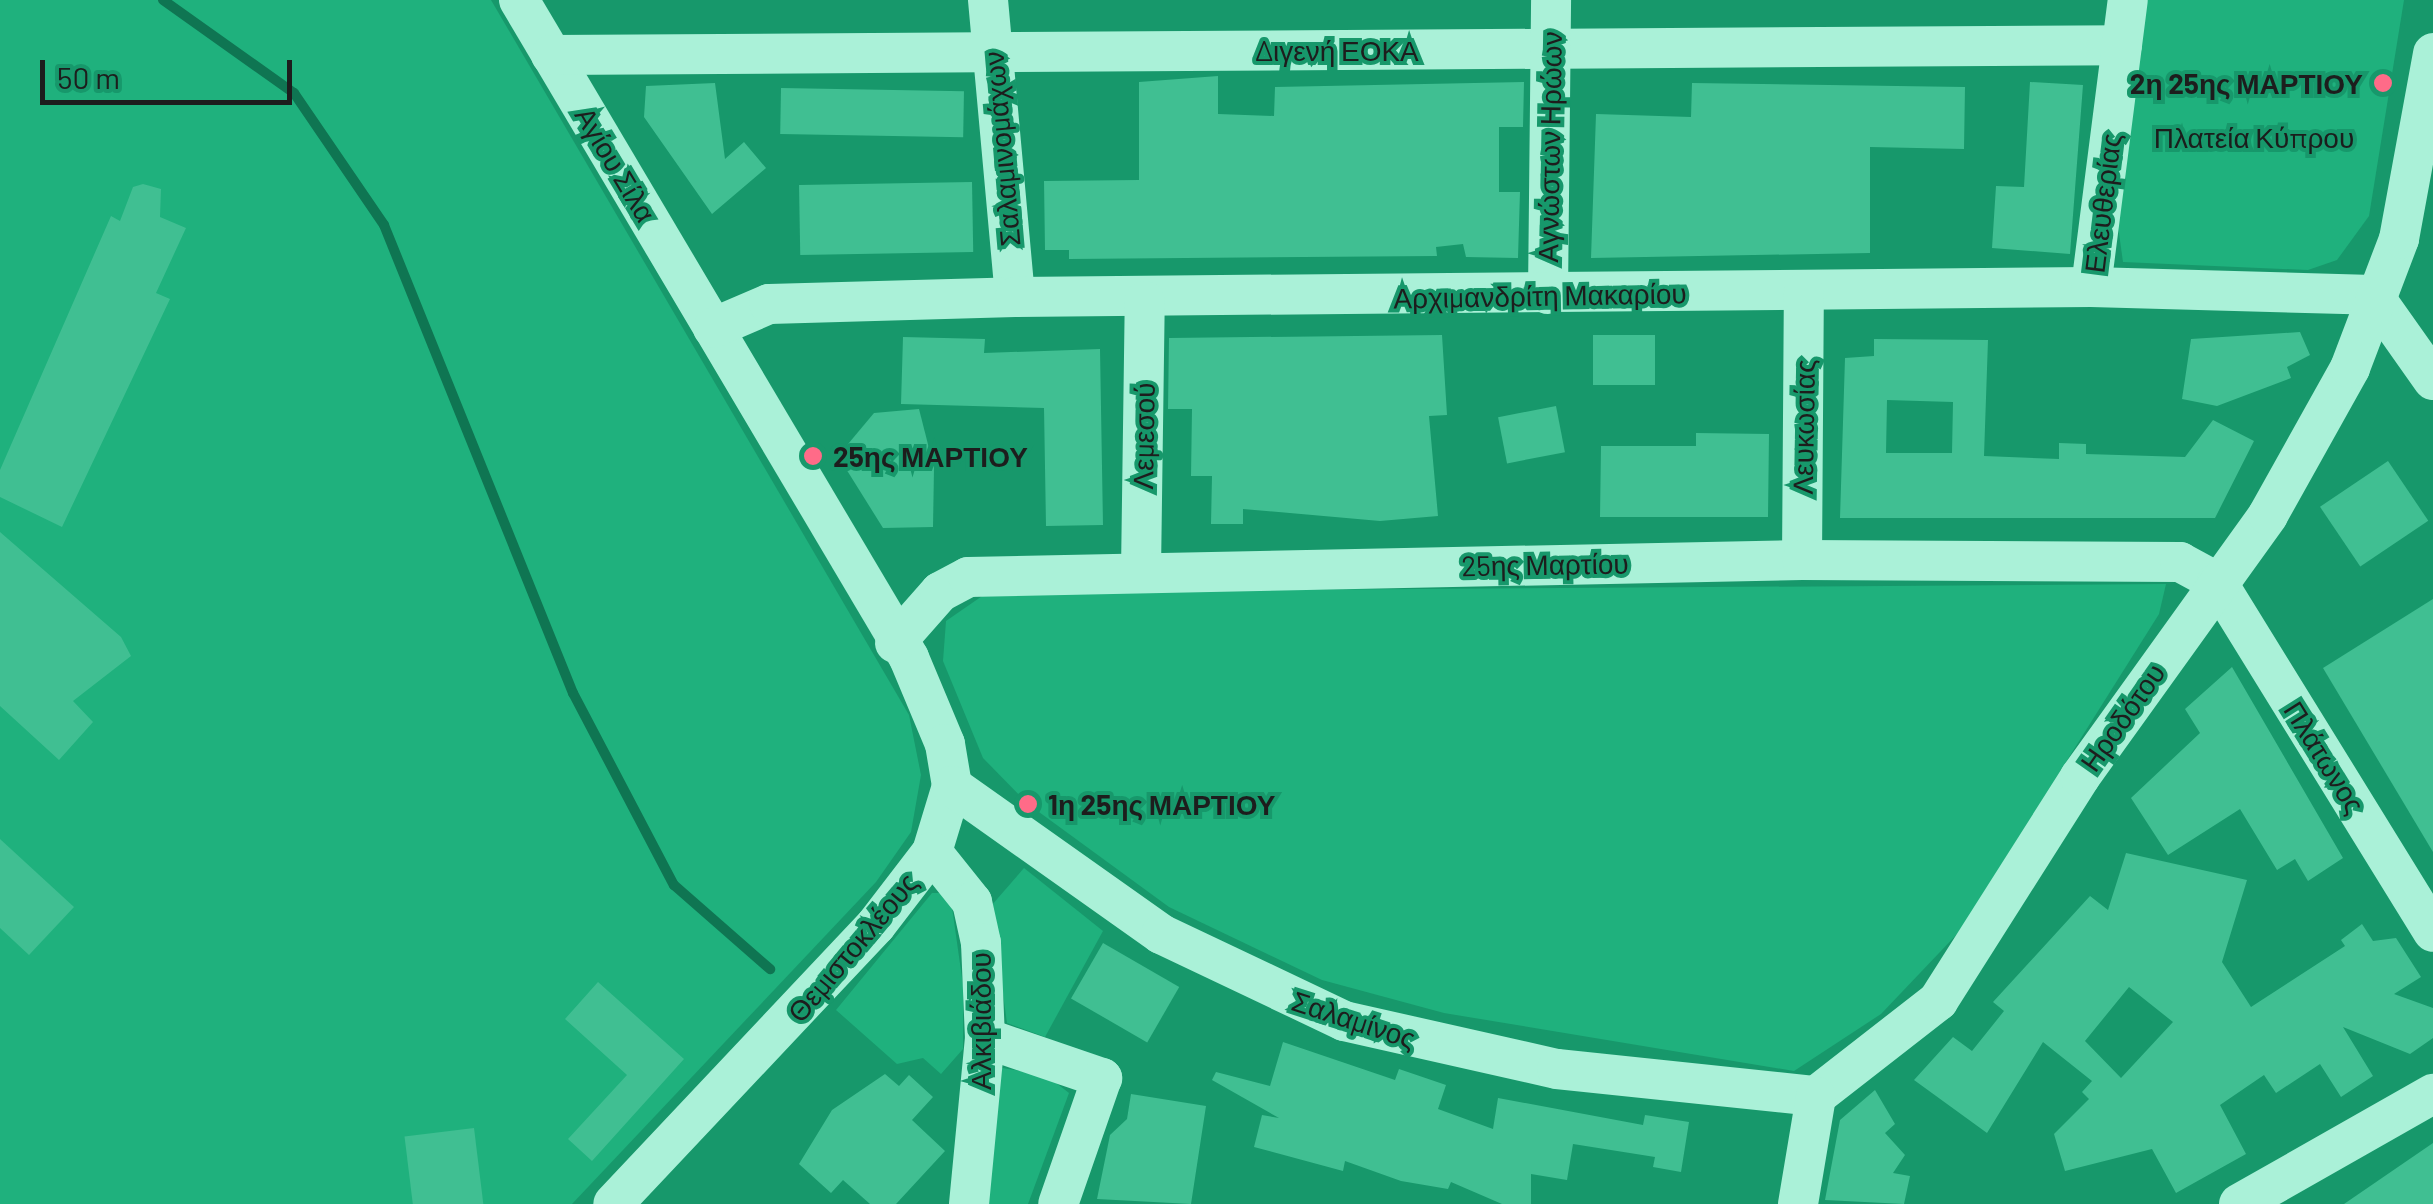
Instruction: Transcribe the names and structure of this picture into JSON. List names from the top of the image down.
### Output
{
  "streets": {
    "street": [
      "Διγενή ΕΟΚΑ",
      "Αγνώστων Ηρώων",
      "Σαλαμινομάχων",
      "Αγίου Σίλα",
      "Ελευθερίας",
      "Αρχιμανδρίτη Μακαρίου",
      "Λευκωσίας",
      "Λεμεσού",
      "25ης Μαρτίου",
      "Ηροδότου",
      "Πλάτωνος",
      "Θεμιστοκλέους",
      "Σαλαμίνος",
      "Αλκιβιάδου"
    ]
  },
  "crossings": [
    ["Διγενή ΕΟΚΑ", "Αγνώστων Ηρώων"],
    ["Διγενή ΕΟΚΑ", "Σαλαμινομάχων"],
    ["Διγενή ΕΟΚΑ", "Αγίου Σίλα"],
    ["Διγενή ΕΟΚΑ", "Ελευθερίας"],
    ["Αγνώστων Ηρώων", "Αρχιμανδρίτη Μακαρίου"],
    ["Σαλαμινομάχων", "Αρχιμανδρίτη Μακαρίου"],
    ["Αγίου Σίλα", "Αρχιμανδρίτη Μακαρίου"],
    ["Αγίου Σίλα", "25ης Μαρτίου"],
    ["Ελευθερίας", "Αρχιμανδρίτη Μακαρίου"],
    ["Αρχιμανδρίτη Μακαρίου", "Λευκωσίας"],
    ["Αρχιμανδρίτη Μακαρίου", "Λεμεσού"],
    ["Αρχιμανδρίτη Μακαρίου", "Ηροδότου"],
    ["Λευκωσίας", "25ης Μαρτίου"],
    ["Λεμεσού", "25ης Μαρτίου"],
    ["25ης Μαρτίου", "Ηροδότου"],
    ["25ης Μαρτίου", "Πλάτωνος"],
    ["Ηροδότου", "Πλάτωνος"],
    ["Ηροδότου", "Σαλαμίνος"],
    ["Θεμιστοκλέους", "Σαλαμίνος"],
    ["Θεμιστοκλέους", "Αλκιβιάδου"]
  ],
  "parks": ["Πλατεία Κύπρου"],
  "places": ["2η 25ης ΜΑΡΤΙΟΥ", "25ης ΜΑΡΤΙΟΥ", "1η 25ης ΜΑΡΤΙΟΥ"],
  "scale_bar": "50 m"
}
